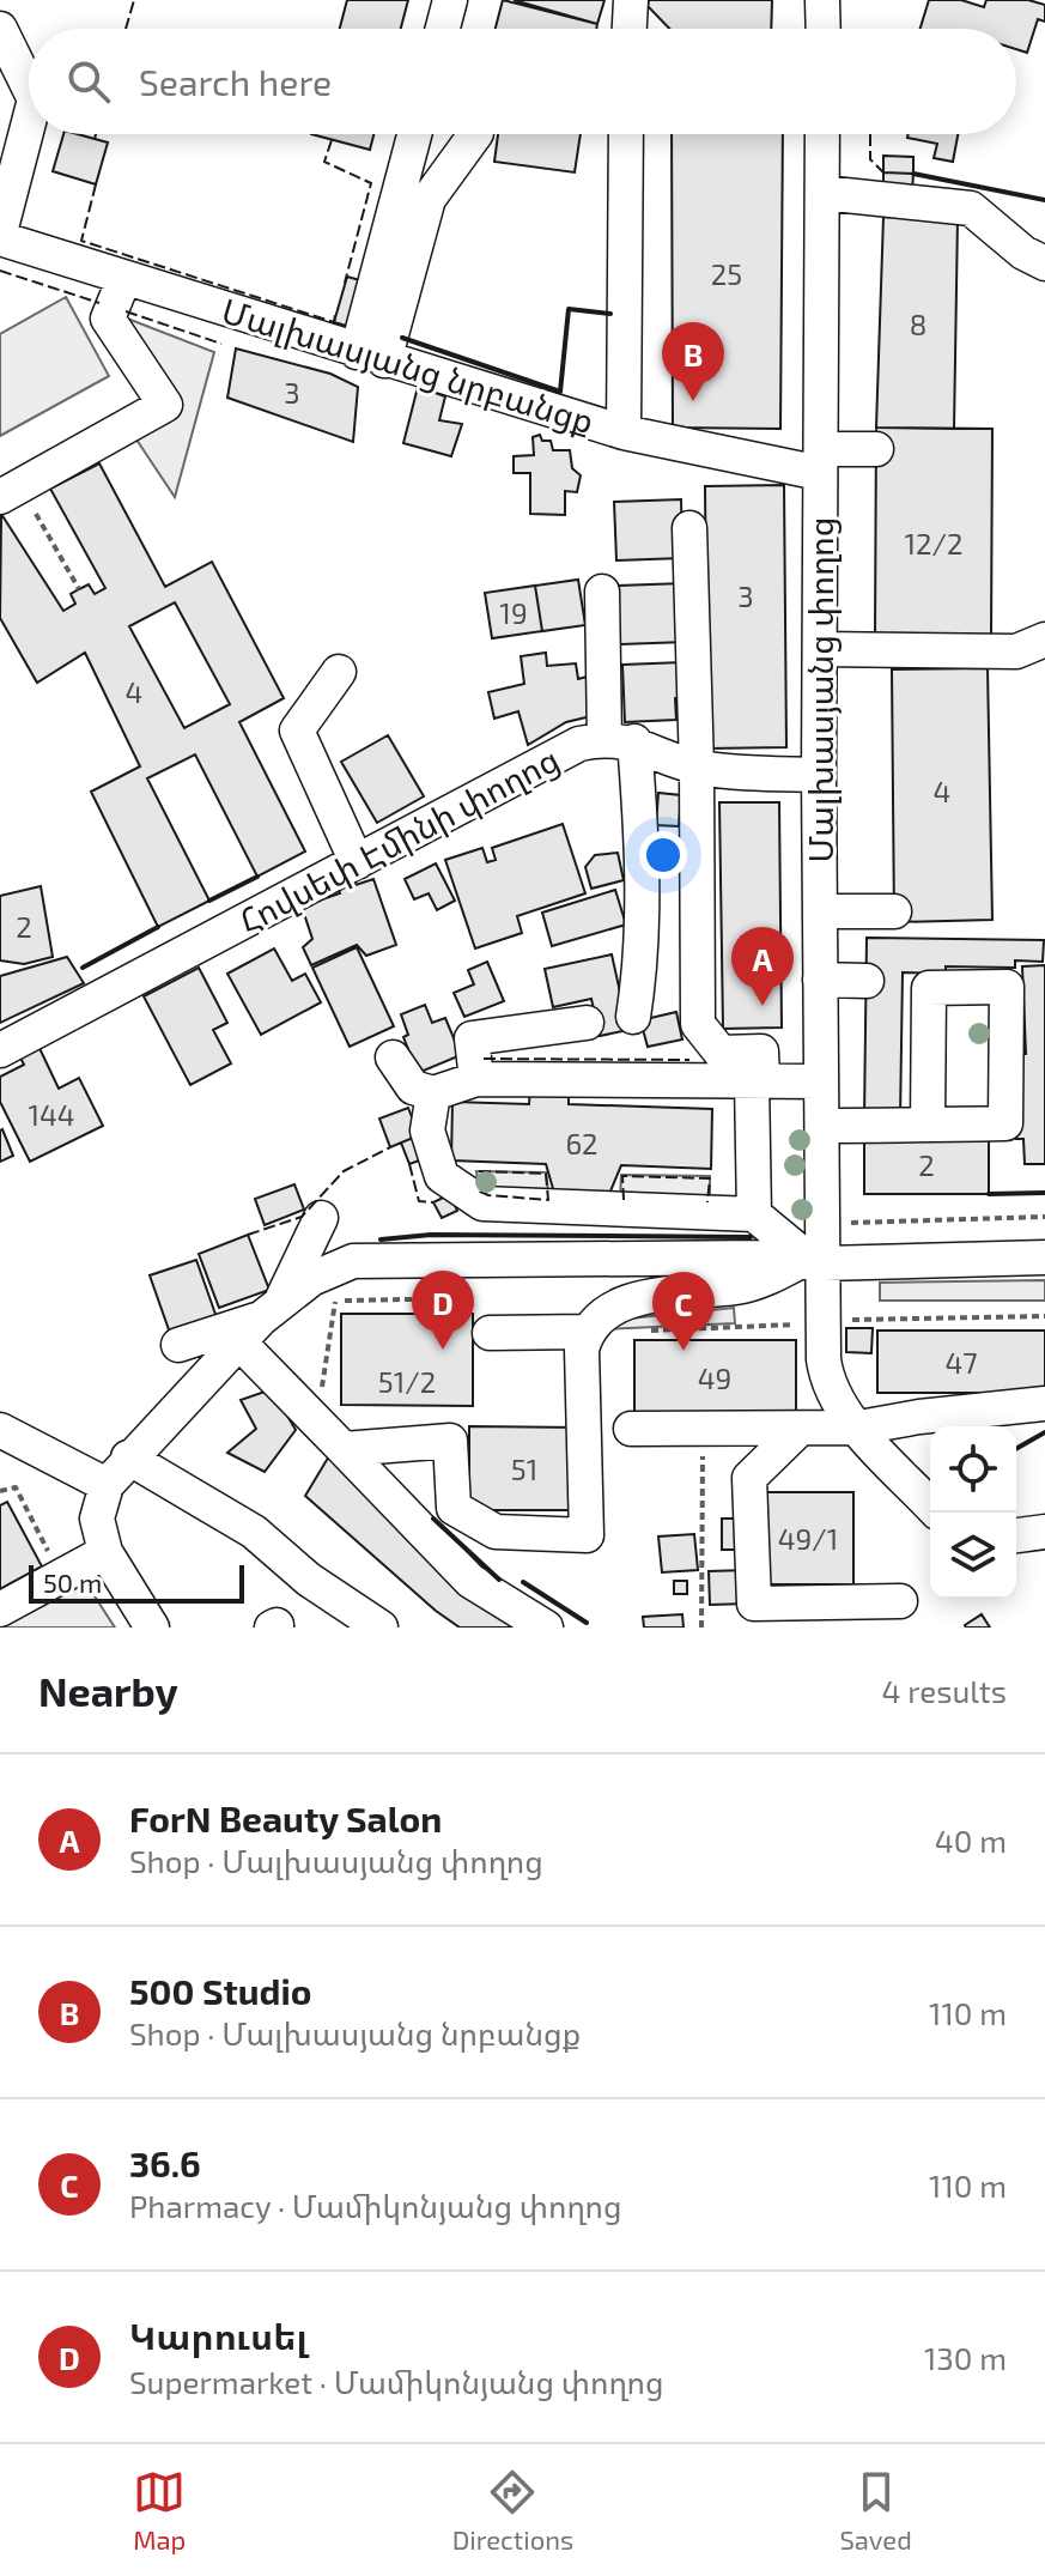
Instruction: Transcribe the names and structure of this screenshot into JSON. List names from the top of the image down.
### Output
{
  "streets": {
    "street": ["Մալխասյանց նրբանցք", "Մալխասյանց փողոց", "Հովսեփ Էմինի փողոց"]
  },
  "crossings": [
    ["Մալխասյանց նրբանցք", "Մալխասյանց փողոց"]
  ],
  "house_numbers": [
    "25",
    "8",
    "3",
    "12/2",
    "3",
    "19",
    "4",
    "4",
    "2",
    "144",
    "62",
    "2",
    "47",
    "49",
    "51/2",
    "51",
    "49/1"
  ],
  "scale_bar": "50 m",
  "page": {
    "search": "Search here",
    "pins": [
      "B",
      "A",
      "D",
      "C"
    ],
    "scale": "50 m",
    "heading": ["Nearby", "4 results"],
    "list": [
      {
        "mark": "A",
        "name": "ForN Beauty Salon",
        "note": "Shop · Մալխասյանց փողոց",
        "value": "40 m"
      },
      {
        "mark": "B",
        "name": "500 Studio",
        "note": "Shop · Մալխասյանց նրբանցք",
        "value": "110 m"
      },
      {
        "mark": "C",
        "name": "36.6",
        "note": "Pharmacy · Մամիկոնյանց փողոց",
        "value": "110 m"
      },
      {
        "mark": "D",
        "name": "Կարուսել",
        "note": "Supermarket · Մամիկոնյանց փողոց",
        "value": "130 m"
      }
    ],
    "nav": ["Map", "Directions", "Saved"]
  }
}
